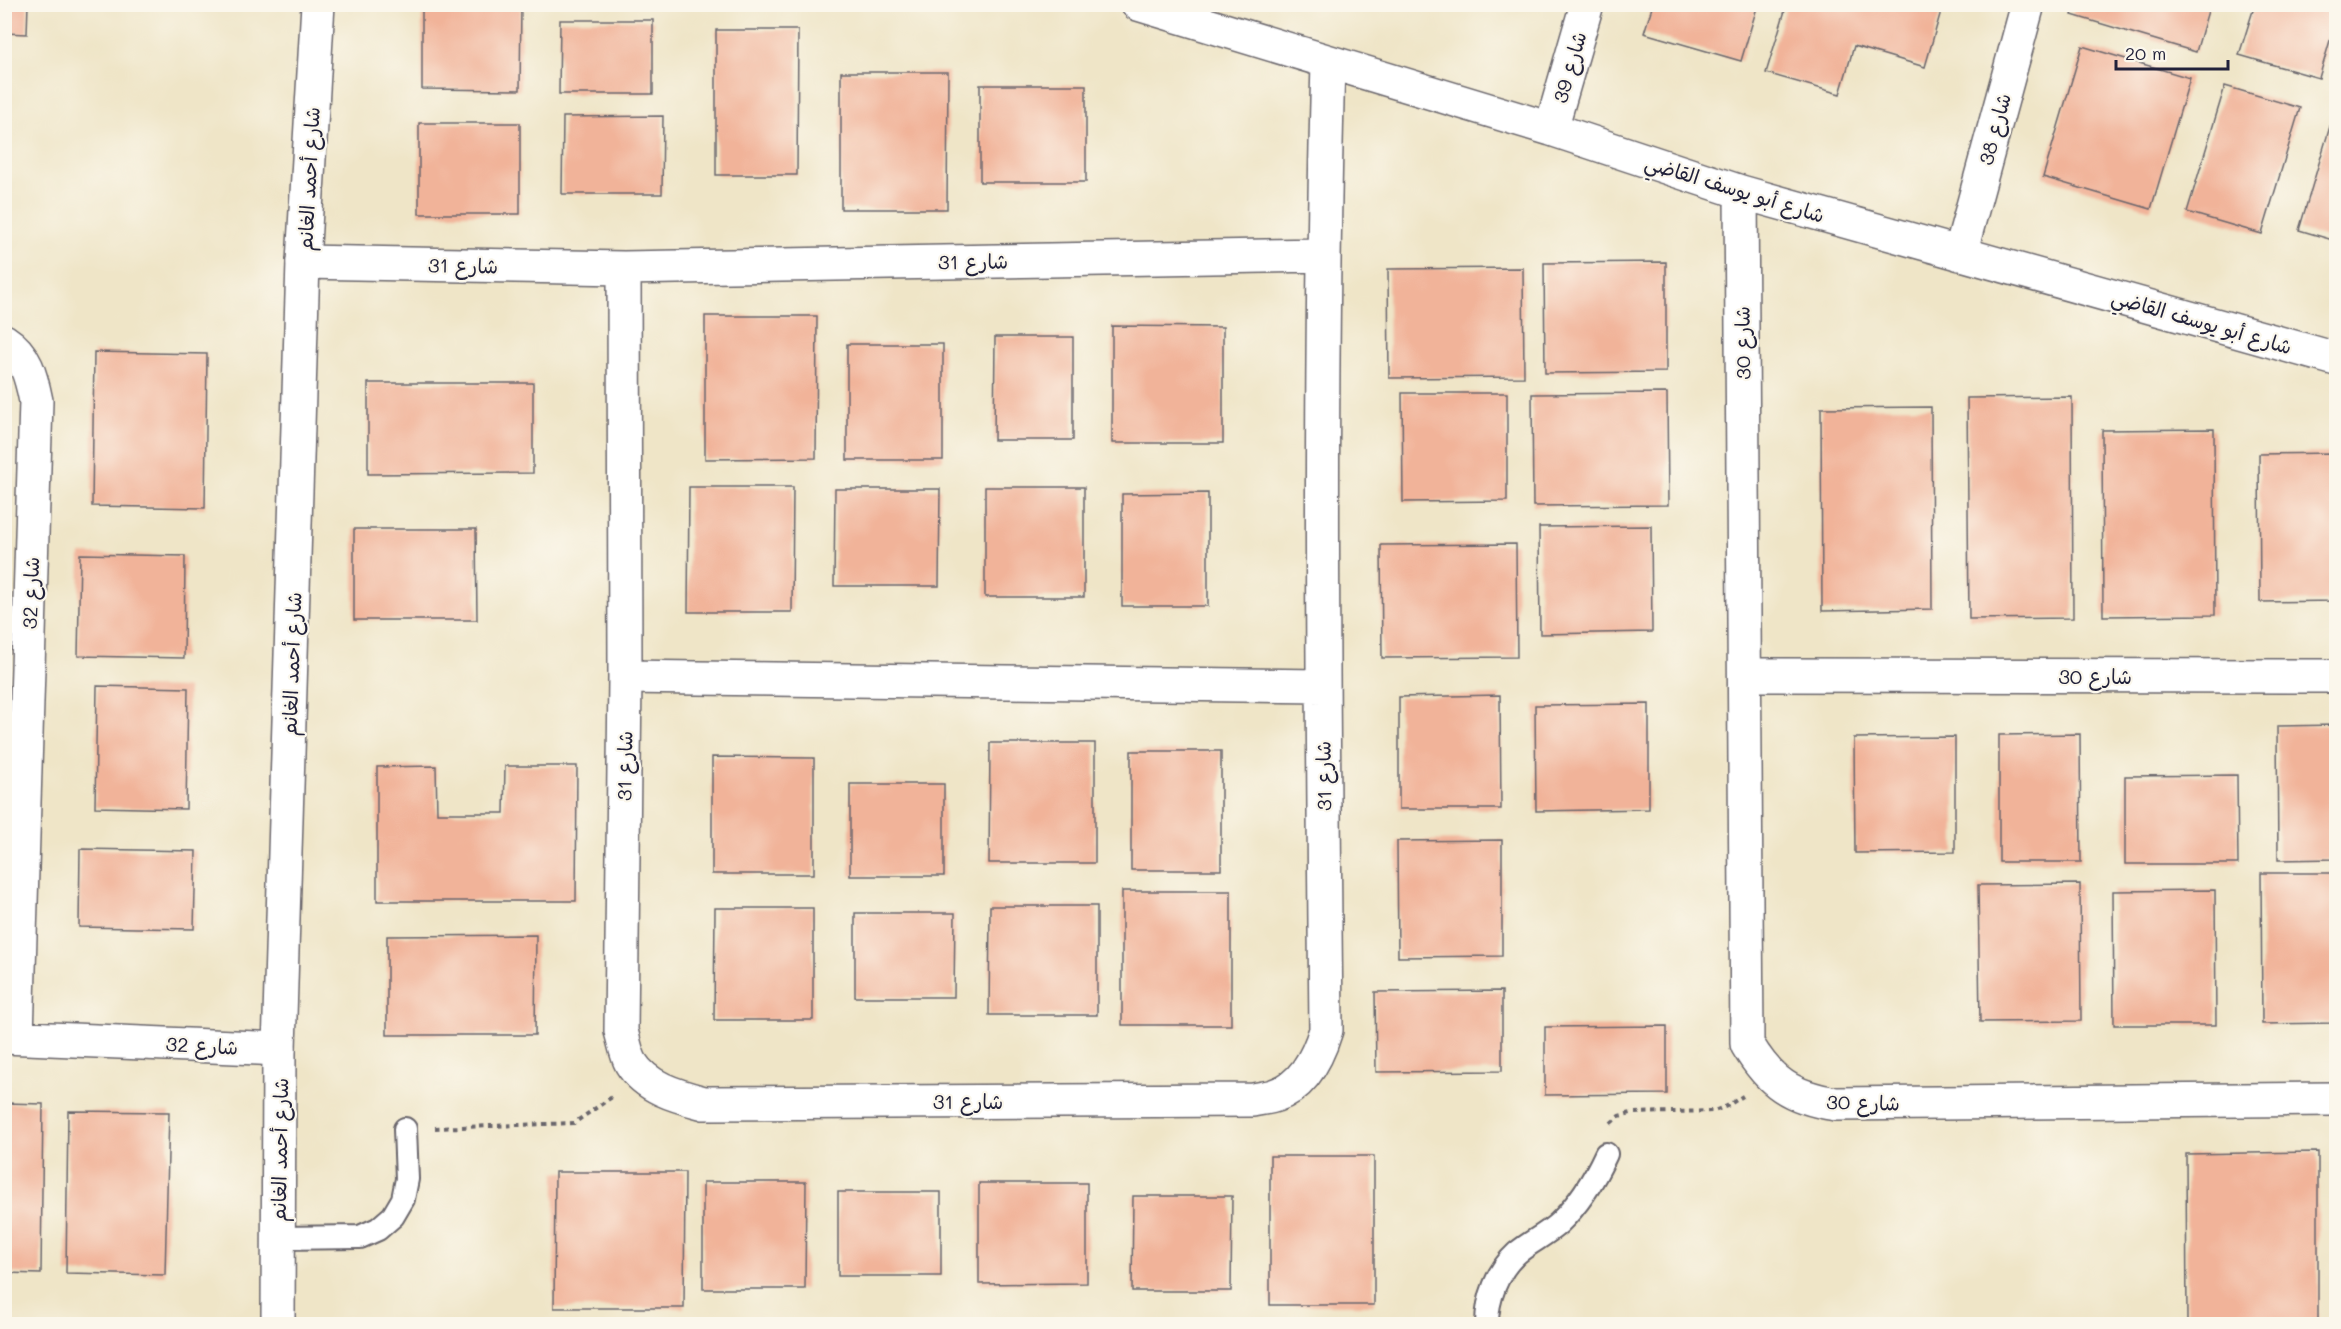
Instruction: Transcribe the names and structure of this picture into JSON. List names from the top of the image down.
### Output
{
  "streets": {
    "street": [
      "شارع 39",
      "شارع 38",
      "شارع أحمد الغانم",
      "شارع أبو يوسف القاضي",
      "شارع 31",
      "شارع 30",
      "شارع 32"
    ]
  },
  "crossings": [
    ["شارع 39", "شارع أبو يوسف القاضي"],
    ["شارع 38", "شارع أبو يوسف القاضي"],
    ["شارع أحمد الغانم", "شارع 31"],
    ["شارع أحمد الغانم", "شارع 32"],
    ["شارع أبو يوسف القاضي", "شارع 31"],
    ["شارع أبو يوسف القاضي", "شارع 30"]
  ],
  "scale_bar": "20 m"
}
